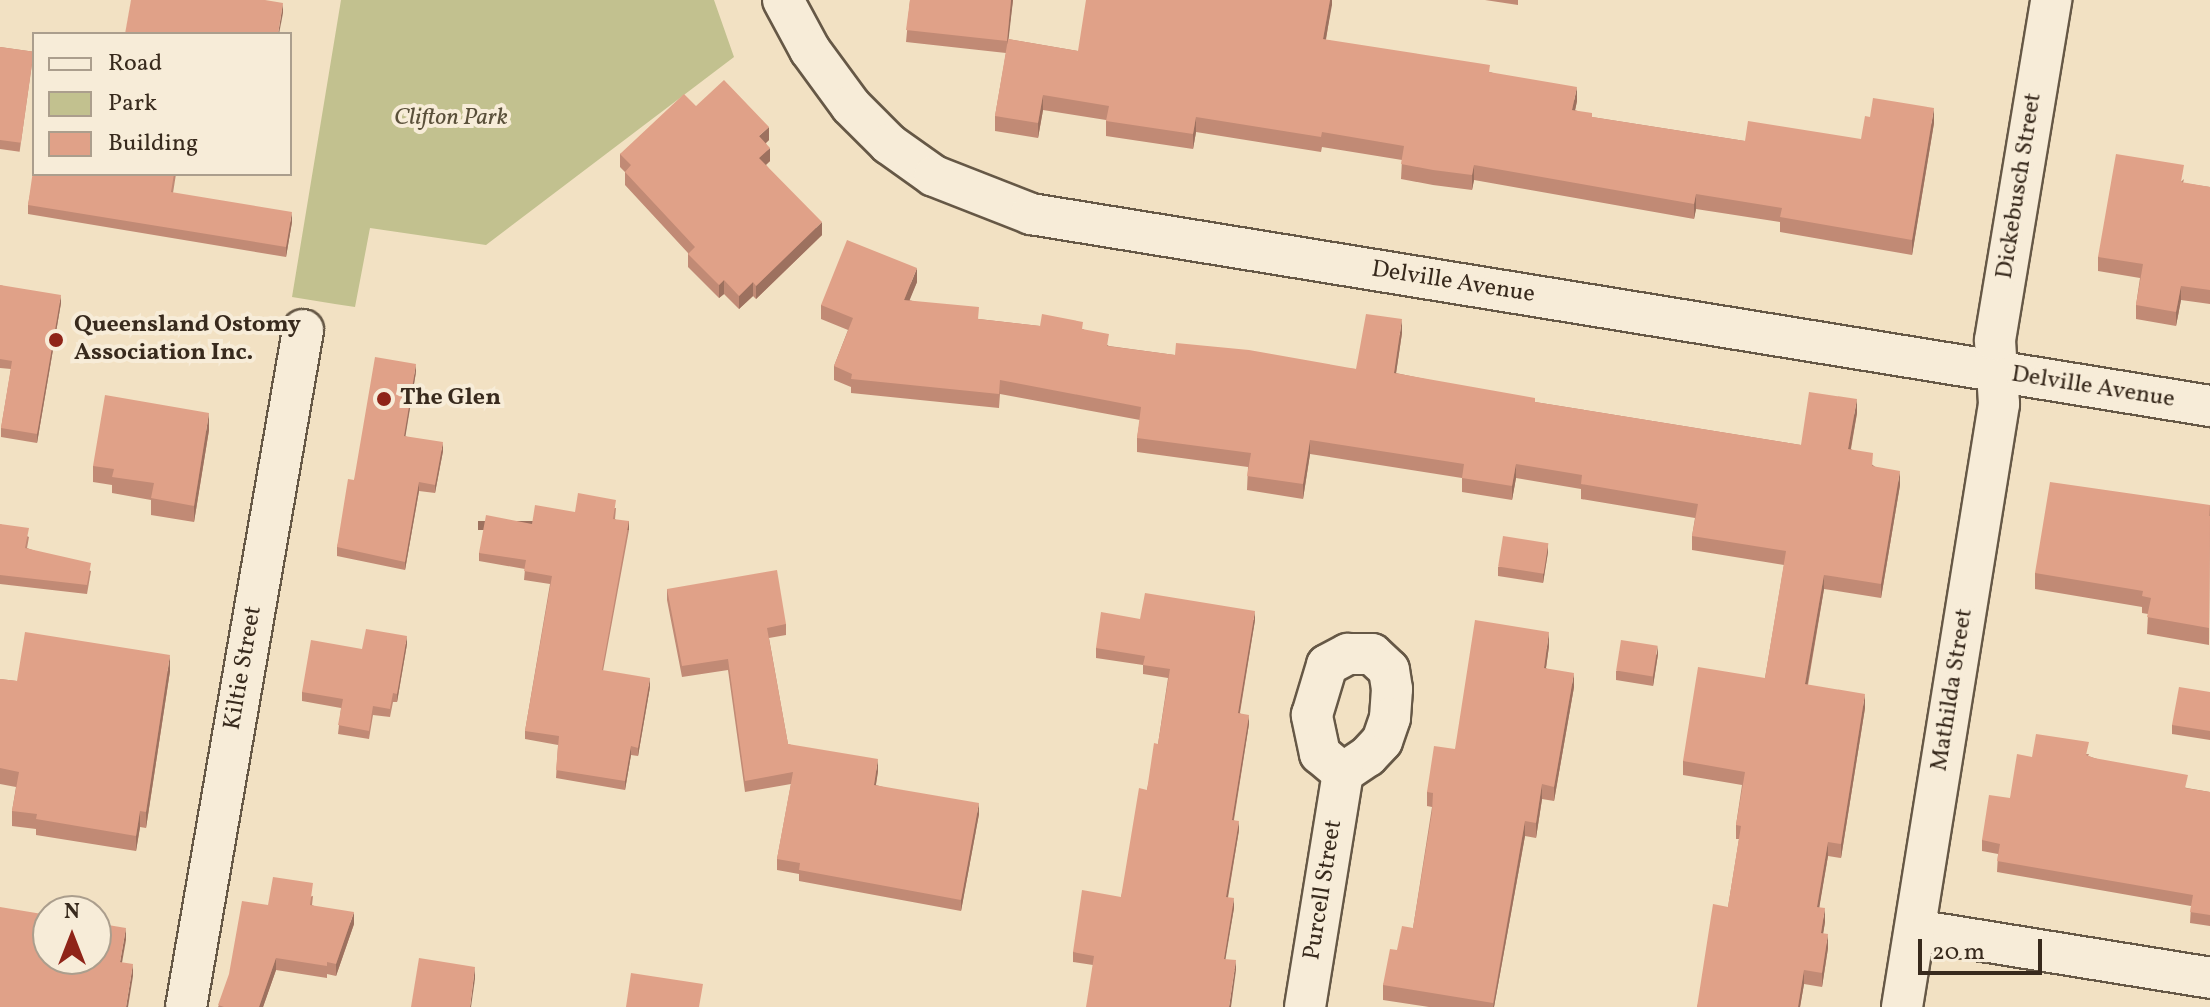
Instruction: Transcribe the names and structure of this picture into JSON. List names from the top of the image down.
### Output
{
  "streets": {
    "street": [
      "Dickebusch Street",
      "Delville Avenue",
      "Kiltie Street",
      "Mathilda Street",
      "Purcell Street"
    ]
  },
  "crossings": [
    ["Dickebusch Street", "Delville Avenue"],
    ["Dickebusch Street", "Mathilda Street"],
    ["Delville Avenue", "Mathilda Street"]
  ],
  "parks": ["Clifton Park"],
  "places": ["Queensland Ostomy Association Inc.", "The Glen"],
  "legend": ["Road", "Park", "Building"],
  "scale_bar": "20 m",
  "north": "top"
}
